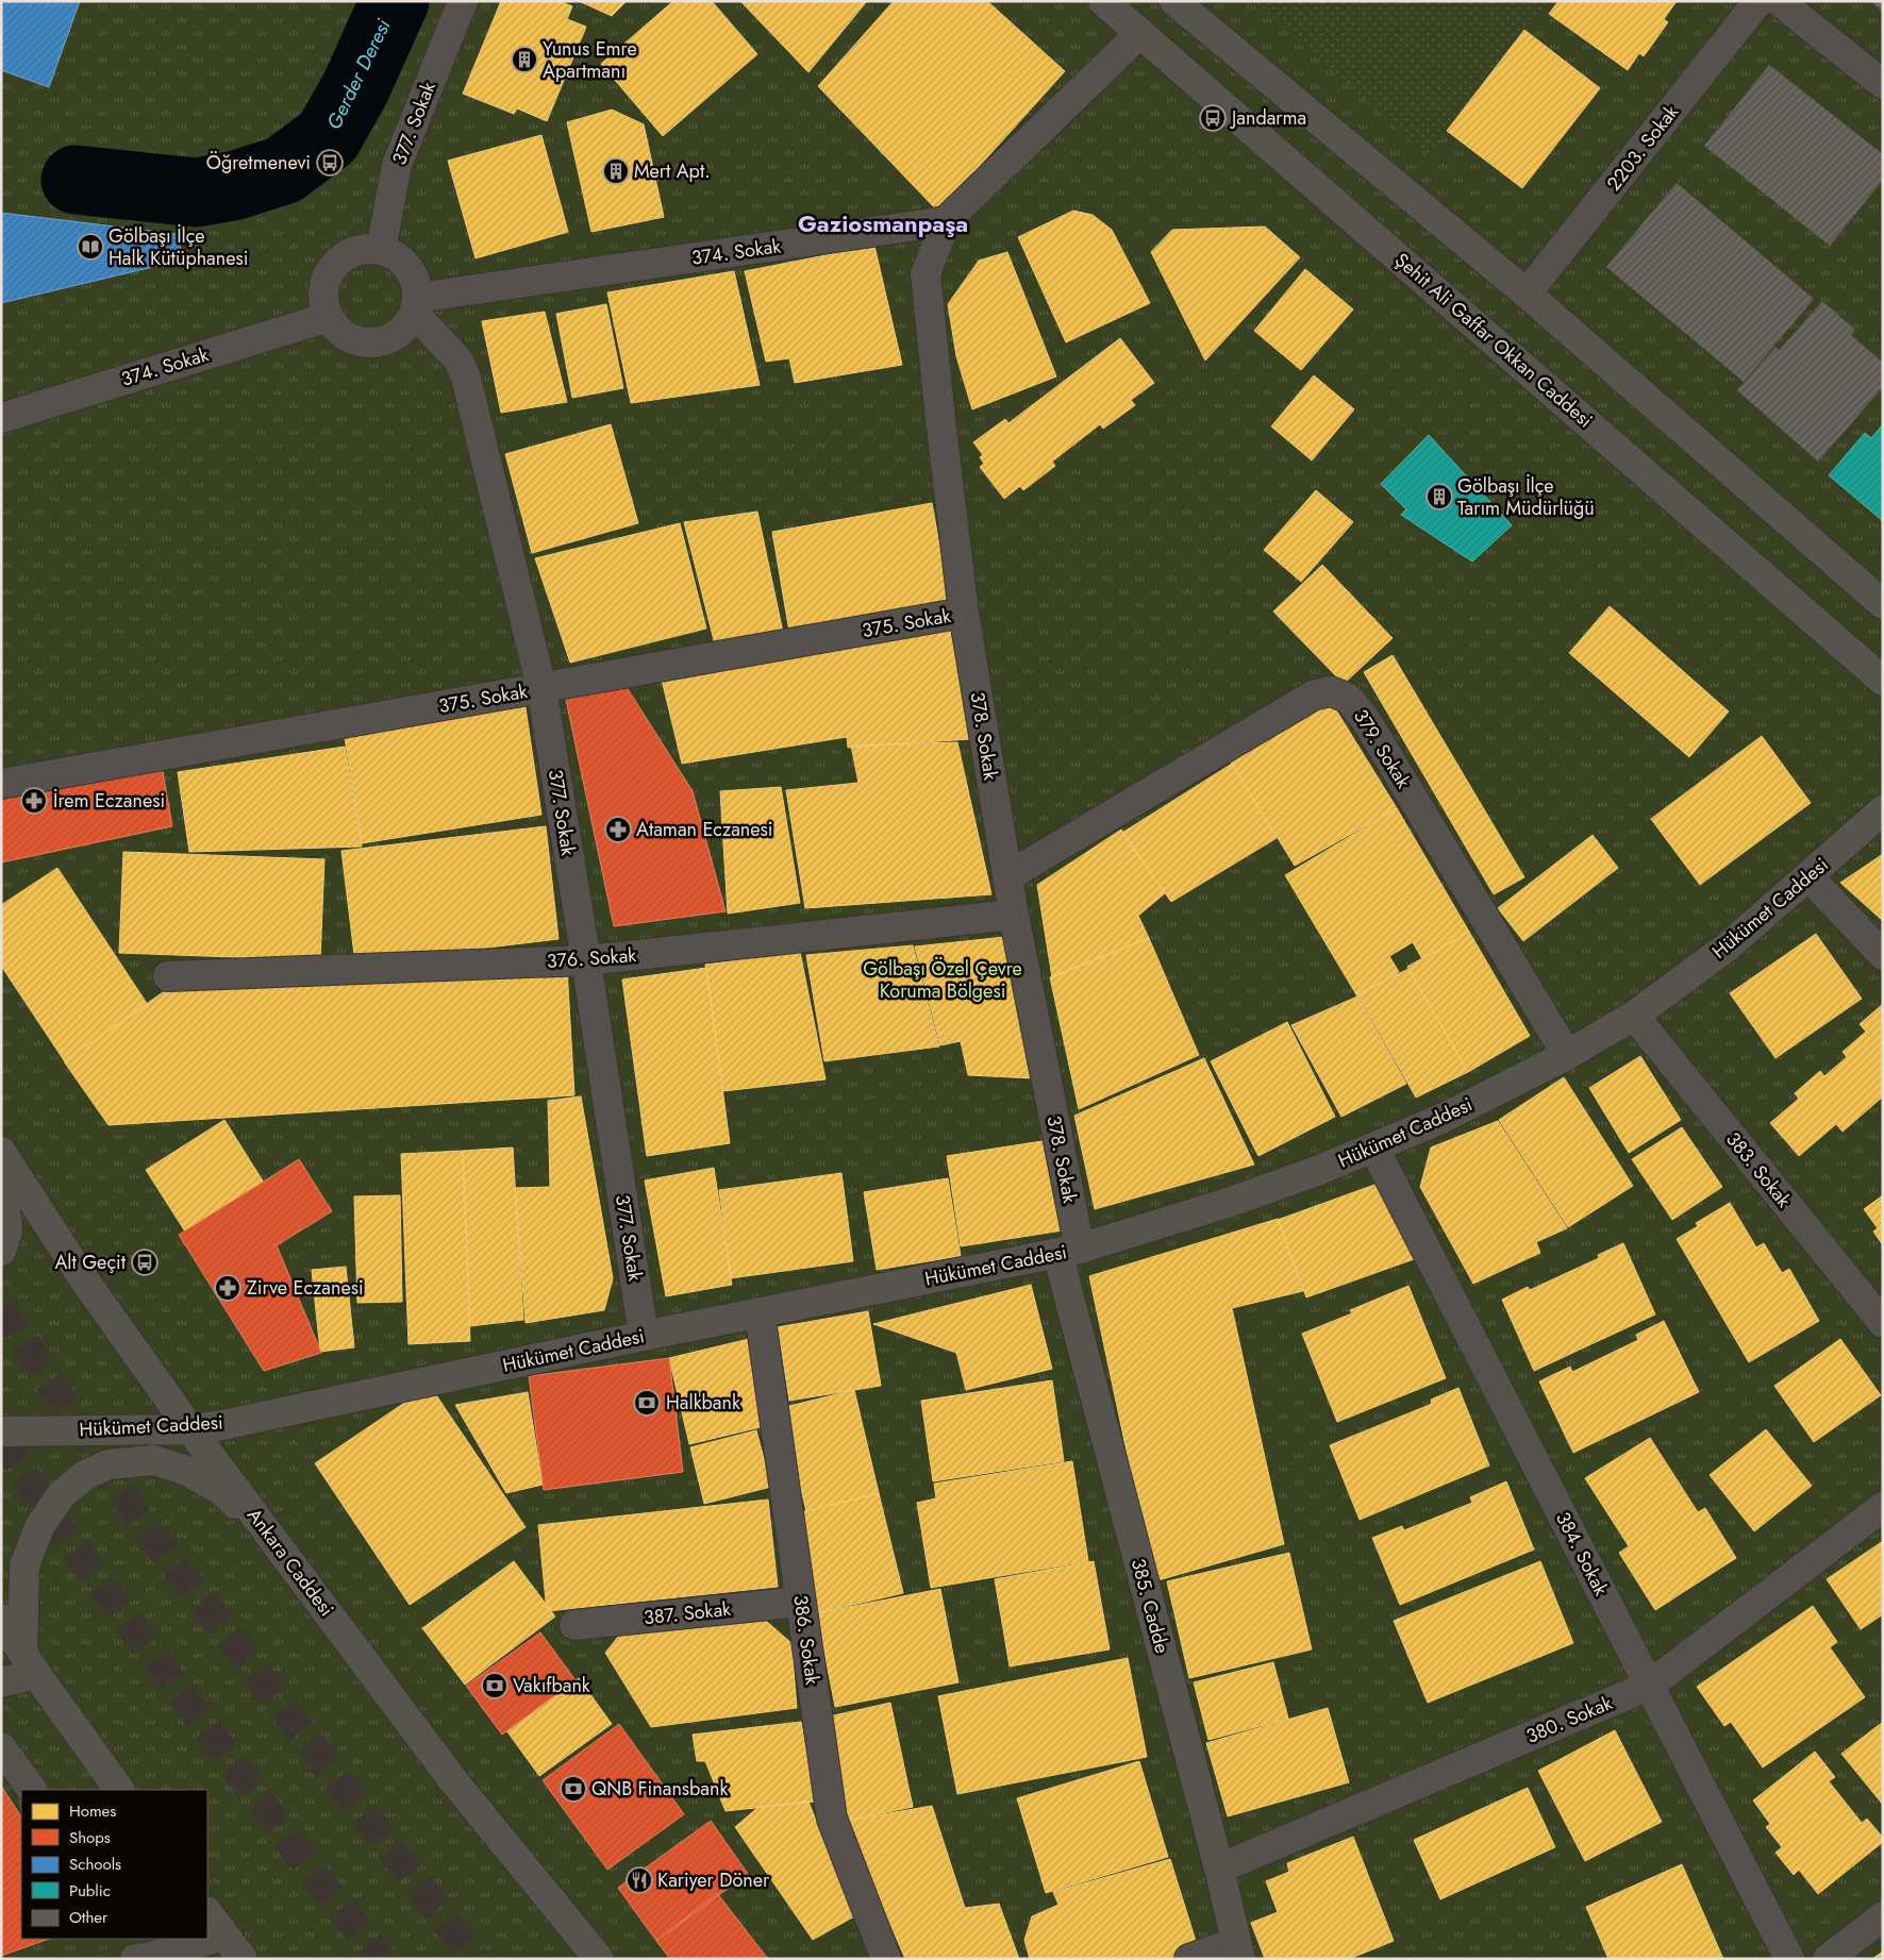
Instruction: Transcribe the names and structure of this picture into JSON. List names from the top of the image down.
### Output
{
  "streets": {
    "street": [
      "377. Sokak",
      "2203. Sokak",
      "374. Sokak",
      "Şehit Ali Gaffar Okkan Caddesi",
      "375. Sokak",
      "378. Sokak",
      "379. Sokak",
      "Hükümet Caddesi",
      "376. Sokak",
      "383. Sokak",
      "384. Sokak",
      "Ankara Caddesi",
      "385. Cadde",
      "387. Sokak",
      "386. Sokak",
      "380. Sokak"
    ]
  },
  "crossings": [
    ["377. Sokak", "374. Sokak"],
    ["377. Sokak", "375. Sokak"],
    ["377. Sokak", "Hükümet Caddesi"],
    ["377. Sokak", "376. Sokak"],
    ["374. Sokak", "378. Sokak"],
    ["375. Sokak", "378. Sokak"],
    ["378. Sokak", "379. Sokak"],
    ["378. Sokak", "Hükümet Caddesi"],
    ["378. Sokak", "376. Sokak"],
    ["378. Sokak", "385. Cadde"],
    ["379. Sokak", "Hükümet Caddesi"],
    ["Hükümet Caddesi", "383. Sokak"],
    ["Hükümet Caddesi", "384. Sokak"],
    ["Hükümet Caddesi", "Ankara Caddesi"],
    ["Hükümet Caddesi", "385. Cadde"],
    ["Hükümet Caddesi", "386. Sokak"],
    ["384. Sokak", "380. Sokak"],
    ["385. Cadde", "380. Sokak"],
    ["387. Sokak", "386. Sokak"]
  ],
  "districts": ["Gaziosmanpaşa"],
  "water": ["Gerder Deresi"],
  "parks": ["Gölbaşı Özel Çevre Koruma Bölgesi"],
  "places": {
    "building": ["Yunus Emre Apartmanı", "Mert Apt.", "Gölbaşı İlçe Tarım Müdürlüğü"],
    "bus stop": ["Jandarma", "Öğretmenevi", "Alt Geçit"],
    "library": ["Gölbaşı İlçe Halk Kütüphanesi"],
    "pharmacy": ["İrem Eczanesi", "Ataman Eczanesi", "Zirve Eczanesi"],
    "bank": ["Halkbank", "Vakıfbank", "QNB Finansbank"],
    "restaurant": ["Kariyer Döner"]
  },
  "legend": [
    "Homes",
    "Shops",
    "Schools",
    "Public",
    "Other"
  ]
}
